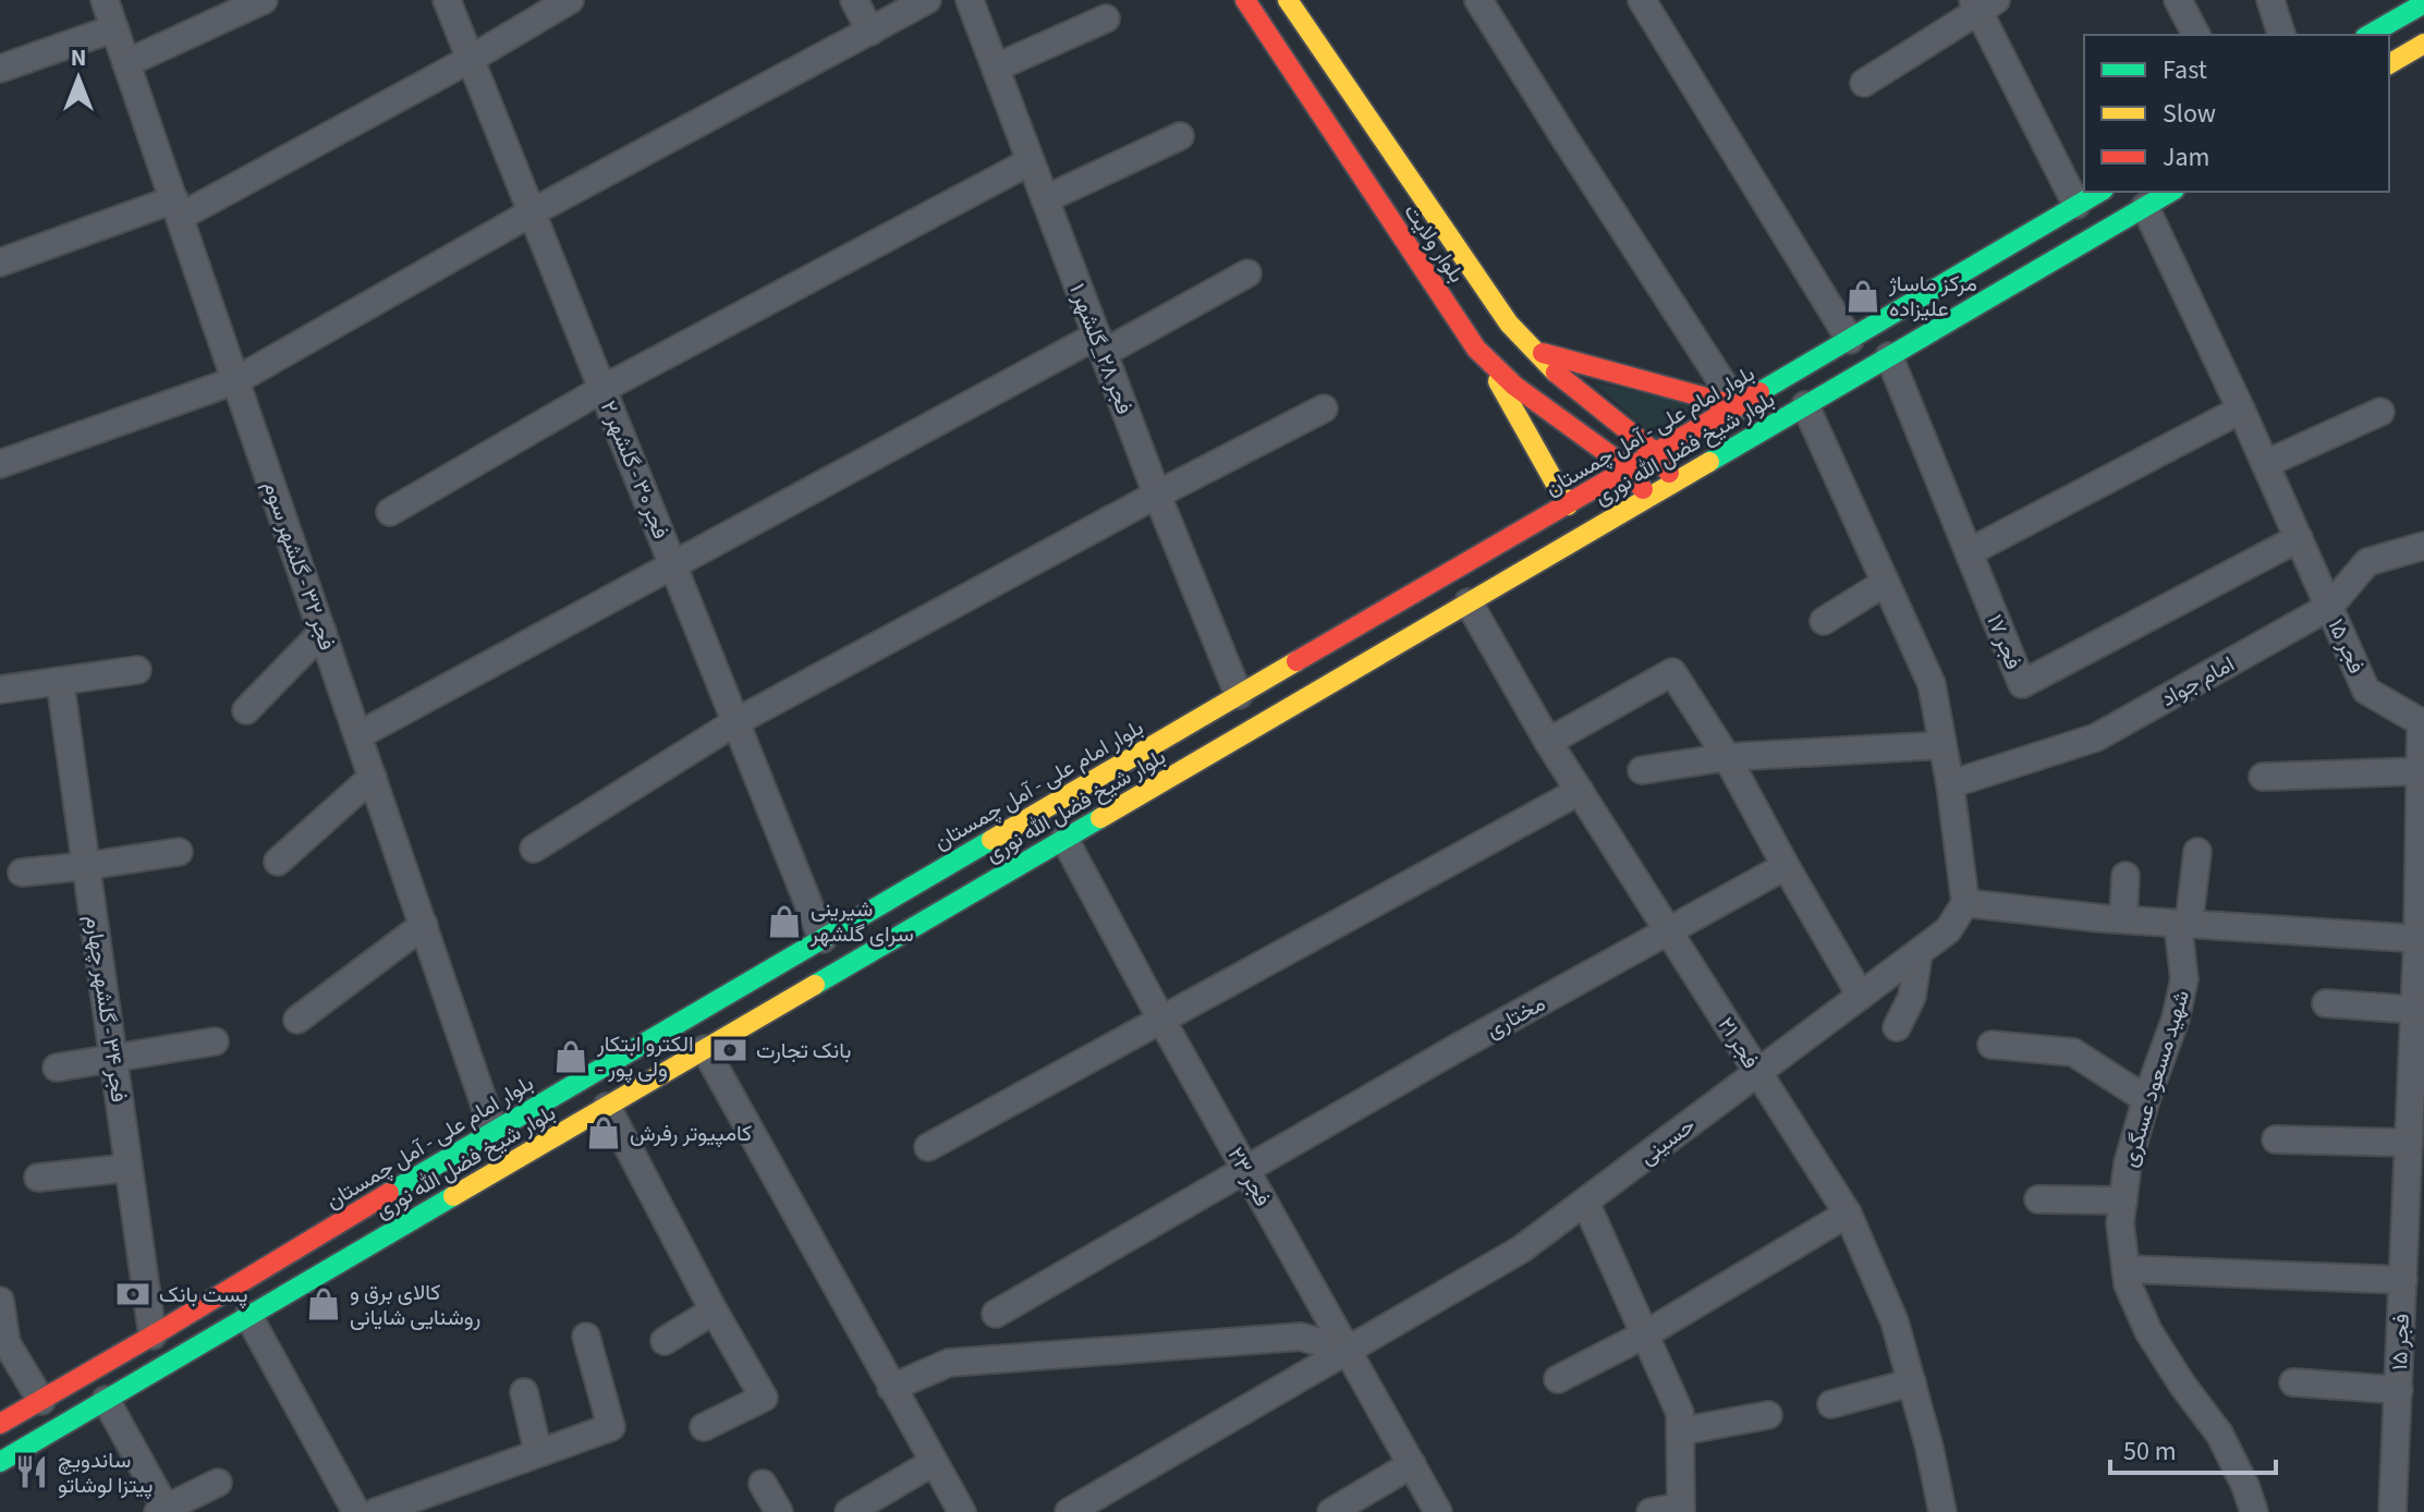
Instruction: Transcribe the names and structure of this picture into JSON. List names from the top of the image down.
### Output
{
  "streets": {
    "main road": ["بلوار ولایت", "بلوار امام علی - آمل چمستان", "بلوار شیخ فضل الله نوری"],
    "street": [
      "فجر ۲۸_گلشهر ۱",
      "فجر ۳۰ - گلشهر ۲",
      "فجر ۳۲ - گلشهر سوم",
      "فجر ۱۷",
      "فجر ۱۵",
      "امام جواد",
      "فجر ۳۴ - گلشهر چهارم",
      "مختاری",
      "فجر ۲۱",
      "شهید مسعود عسگری",
      "حسینی",
      "فجر ۲۳"
    ]
  },
  "crossings": [
    ["بلوار ولایت", "بلوار امام علی - آمل چمستان"],
    ["بلوار ولایت", "بلوار شیخ فضل الله نوری"],
    ["فجر ۲۸_گلشهر ۱", "بلوار امام علی - آمل چمستان"],
    ["بلوار امام علی - آمل چمستان", "فجر ۳۰ - گلشهر ۲"],
    ["بلوار امام علی - آمل چمستان", "فجر ۳۲ - گلشهر سوم"],
    ["بلوار امام علی - آمل چمستان", "فجر ۳۴ - گلشهر چهارم"],
    ["بلوار شیخ فضل الله نوری", "فجر ۱۷"],
    ["بلوار شیخ فضل الله نوری", "فجر ۱۵"],
    ["بلوار شیخ فضل الله نوری", "فجر ۲۱"],
    ["بلوار شیخ فضل الله نوری", "فجر ۲۳"],
    ["فجر ۱۷", "فجر ۱۵"],
    ["فجر ۱۵", "امام جواد"],
    ["مختاری", "فجر ۲۱"],
    ["مختاری", "فجر ۲۳"],
    ["فجر ۲۱", "حسینی"],
    ["حسینی", "فجر ۲۳"]
  ],
  "places": {
    "shop": [
      "مرکز ماساژ علیزاده",
      "شیرینی سرای گلشهر",
      "الکترو ابتکار - ولی پور",
      "کامپیوتر رفرش",
      "کالای برق و روشنایی شایانی"
    ],
    "bank": ["بانک تجارت", "پست بانک"],
    "restaurant": ["ساندویچ پیتزا لوشاتو"]
  },
  "legend": ["Fast", "Slow", "Jam"],
  "scale_bar": "50 m",
  "north": "top"
}
